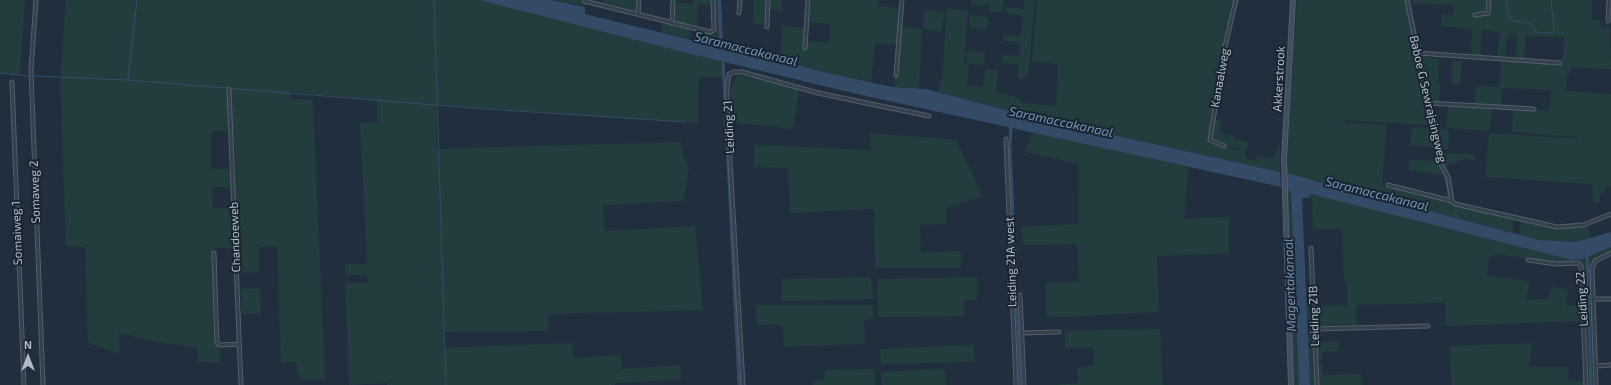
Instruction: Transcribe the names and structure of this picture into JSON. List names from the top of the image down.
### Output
{
  "streets": {
    "street": [
      "Kanaalweg",
      "Akkerstrook",
      "Baboe G Sewrajsingweg",
      "Leiding 21",
      "Somaweg 2",
      "Somaiweg 1",
      "Chandoeweb",
      "Leiding 21A west",
      "Leiding 22",
      "Leiding 21B"
    ]
  },
  "water": ["Saramaccakanaal", "Magentakanaal"],
  "north": "top"
}
